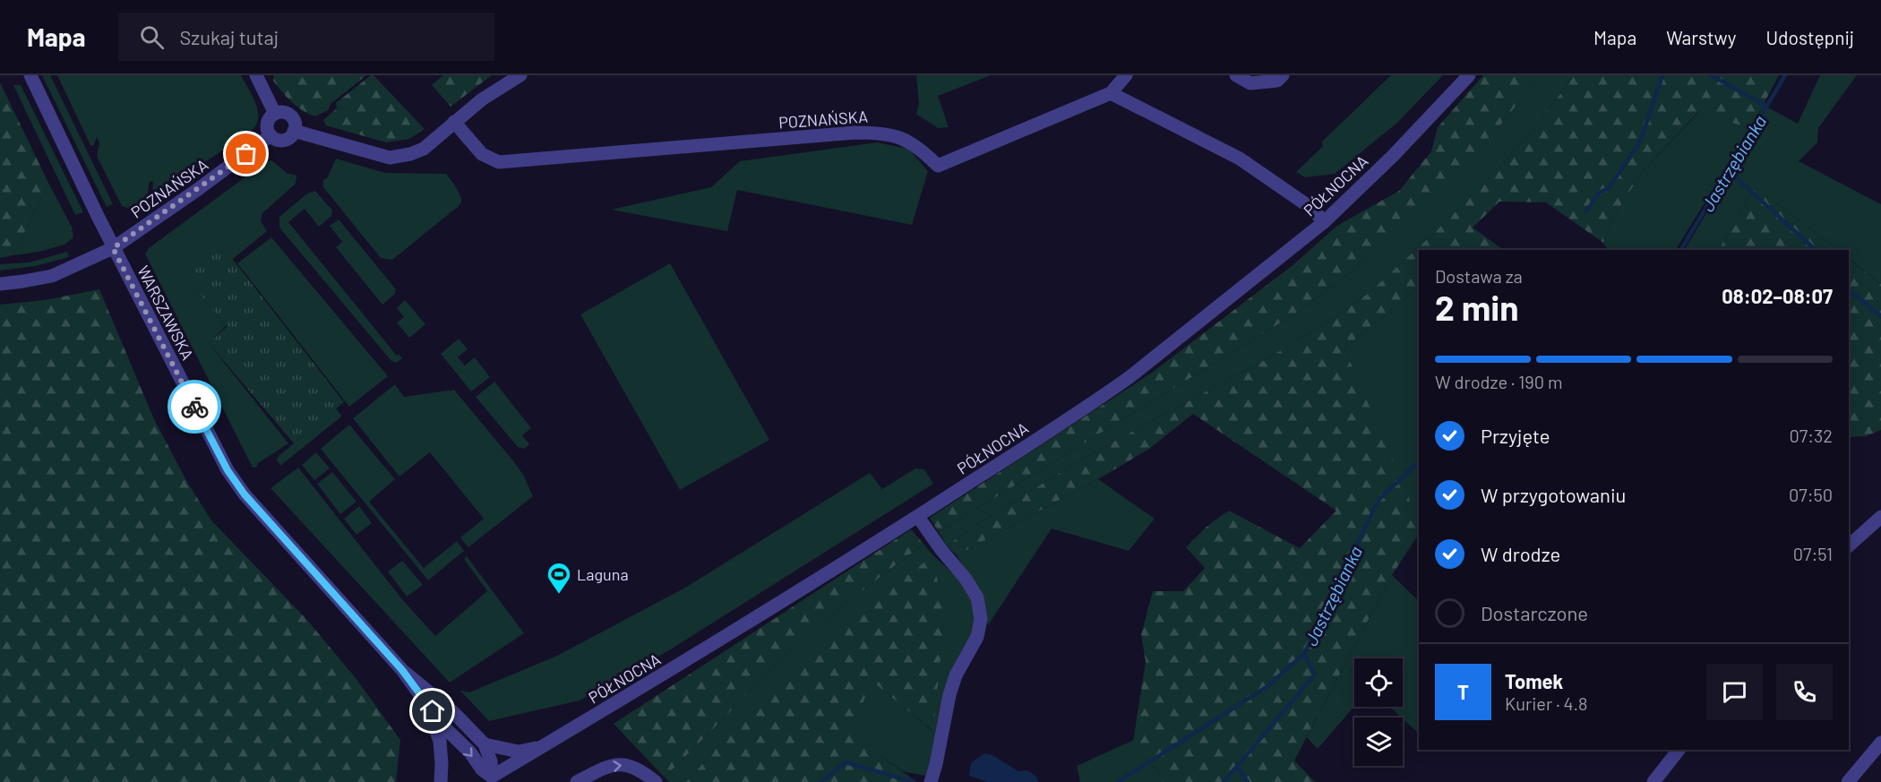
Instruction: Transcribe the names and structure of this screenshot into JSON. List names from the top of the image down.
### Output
{
  "streets": {
    "street": ["POZNAŃSKA", "PÓŁNOCNA", "WARSZAWSKA"]
  },
  "crossings": [
    ["POZNAŃSKA", "WARSZAWSKA"],
    ["PÓŁNOCNA", "WARSZAWSKA"]
  ],
  "water": ["Jastrzębianka"],
  "places": {
    "sports": ["Laguna"]
  },
  "page": {
    "header": "Mapa",
    "search": "Szukaj tutaj",
    "nav": ["Mapa", "Warstwy", "Udostępnij"],
    "heading": ["2 min", "Dostawa za", "08:02–08:07"],
    "panel": ["Tomek", "Kurier · 4.8"],
    "bar": "W drodze · 190 m",
    "list": [
      ["Przyjęte", "07:32"],
      ["W przygotowaniu", "07:50"],
      ["W drodze", "07:51"],
      "Dostarczone"
    ],
    "round": "T"
  }
}
